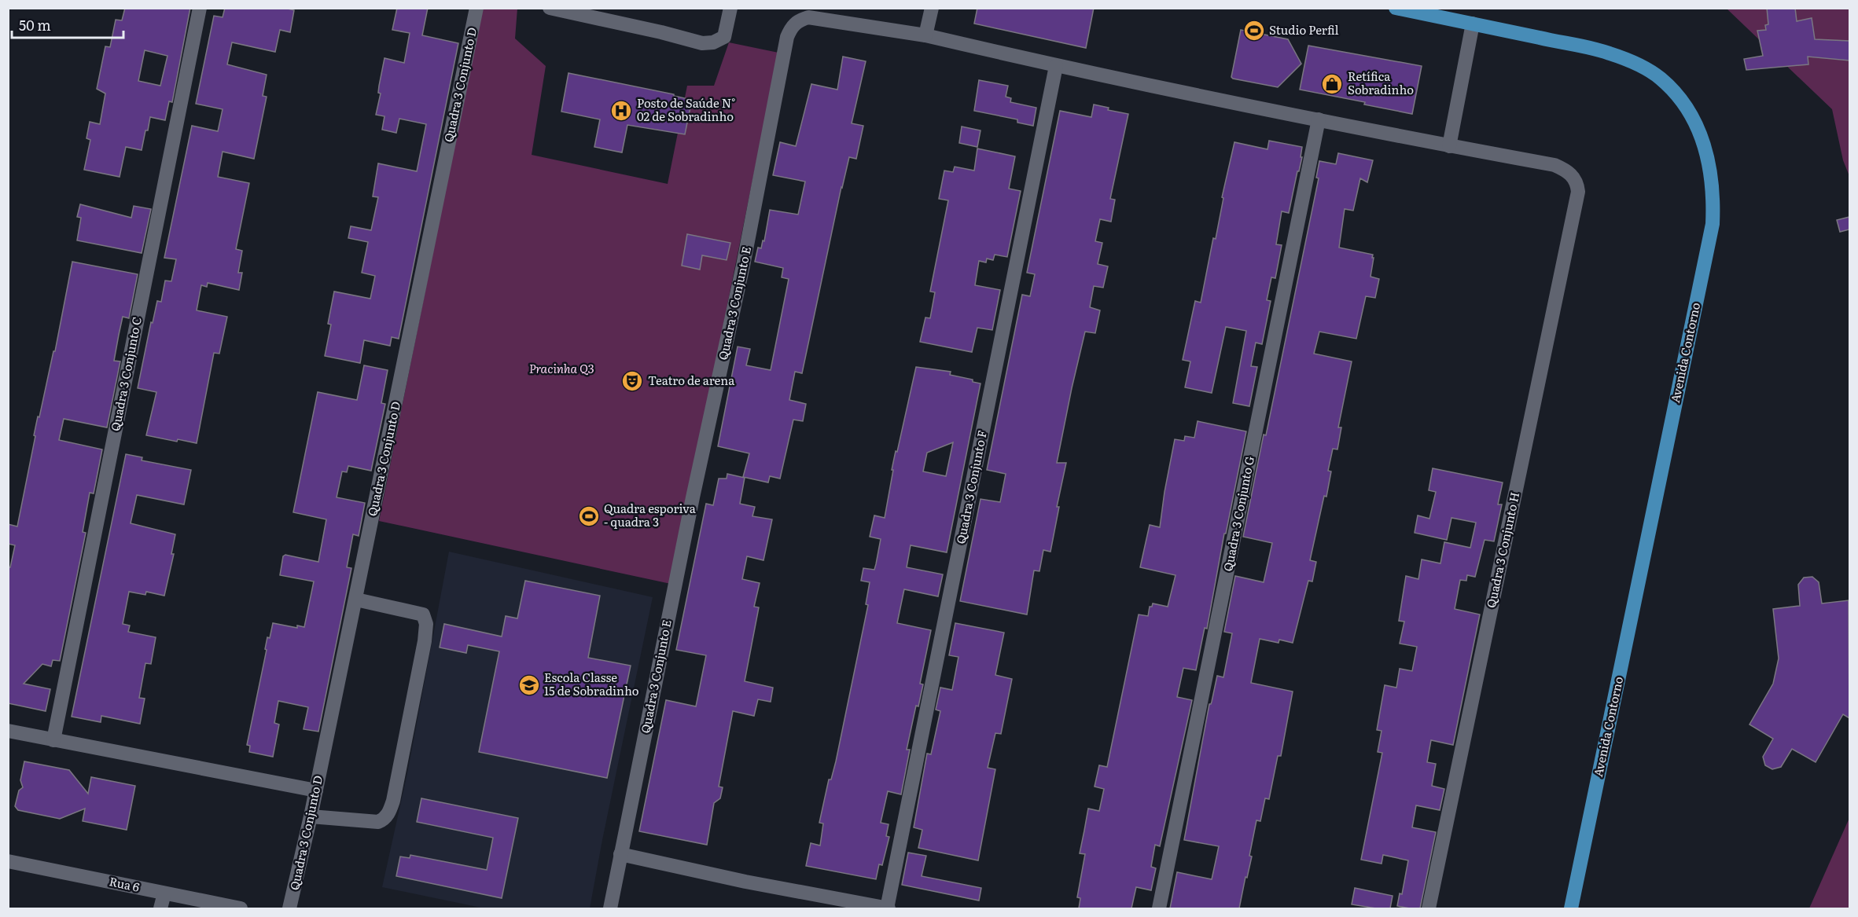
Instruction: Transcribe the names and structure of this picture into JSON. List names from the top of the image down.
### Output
{
  "streets": {
    "main road": ["Avenida Contorno"],
    "street": [
      "Quadra 3 Conjunto D",
      "Quadra 3 Conjunto E",
      "Quadra 3 Conjunto C",
      "Quadra 3 Conjunto F",
      "Quadra 3 Conjunto G",
      "Quadra 3 Conjunto H",
      "Rua 6"
    ]
  },
  "crossings": [
    ["Quadra 3 Conjunto E", "Quadra 3 Conjunto F"],
    ["Quadra 3 Conjunto E", "Quadra 3 Conjunto G"],
    ["Quadra 3 Conjunto E", "Quadra 3 Conjunto H"]
  ],
  "parks": ["Pracinha Q3"],
  "places": {
    "sports": ["Studio Perfil", "Quadra esporiva - quadra 3"],
    "shop": ["Retífica Sobradinho"],
    "hospital": ["Posto de Saúde N° 02 de Sobradinho"],
    "theatre": ["Teatro de arena"],
    "school or university": ["Escola Classe 15 de Sobradinho"]
  },
  "scale_bar": "50 m"
}
